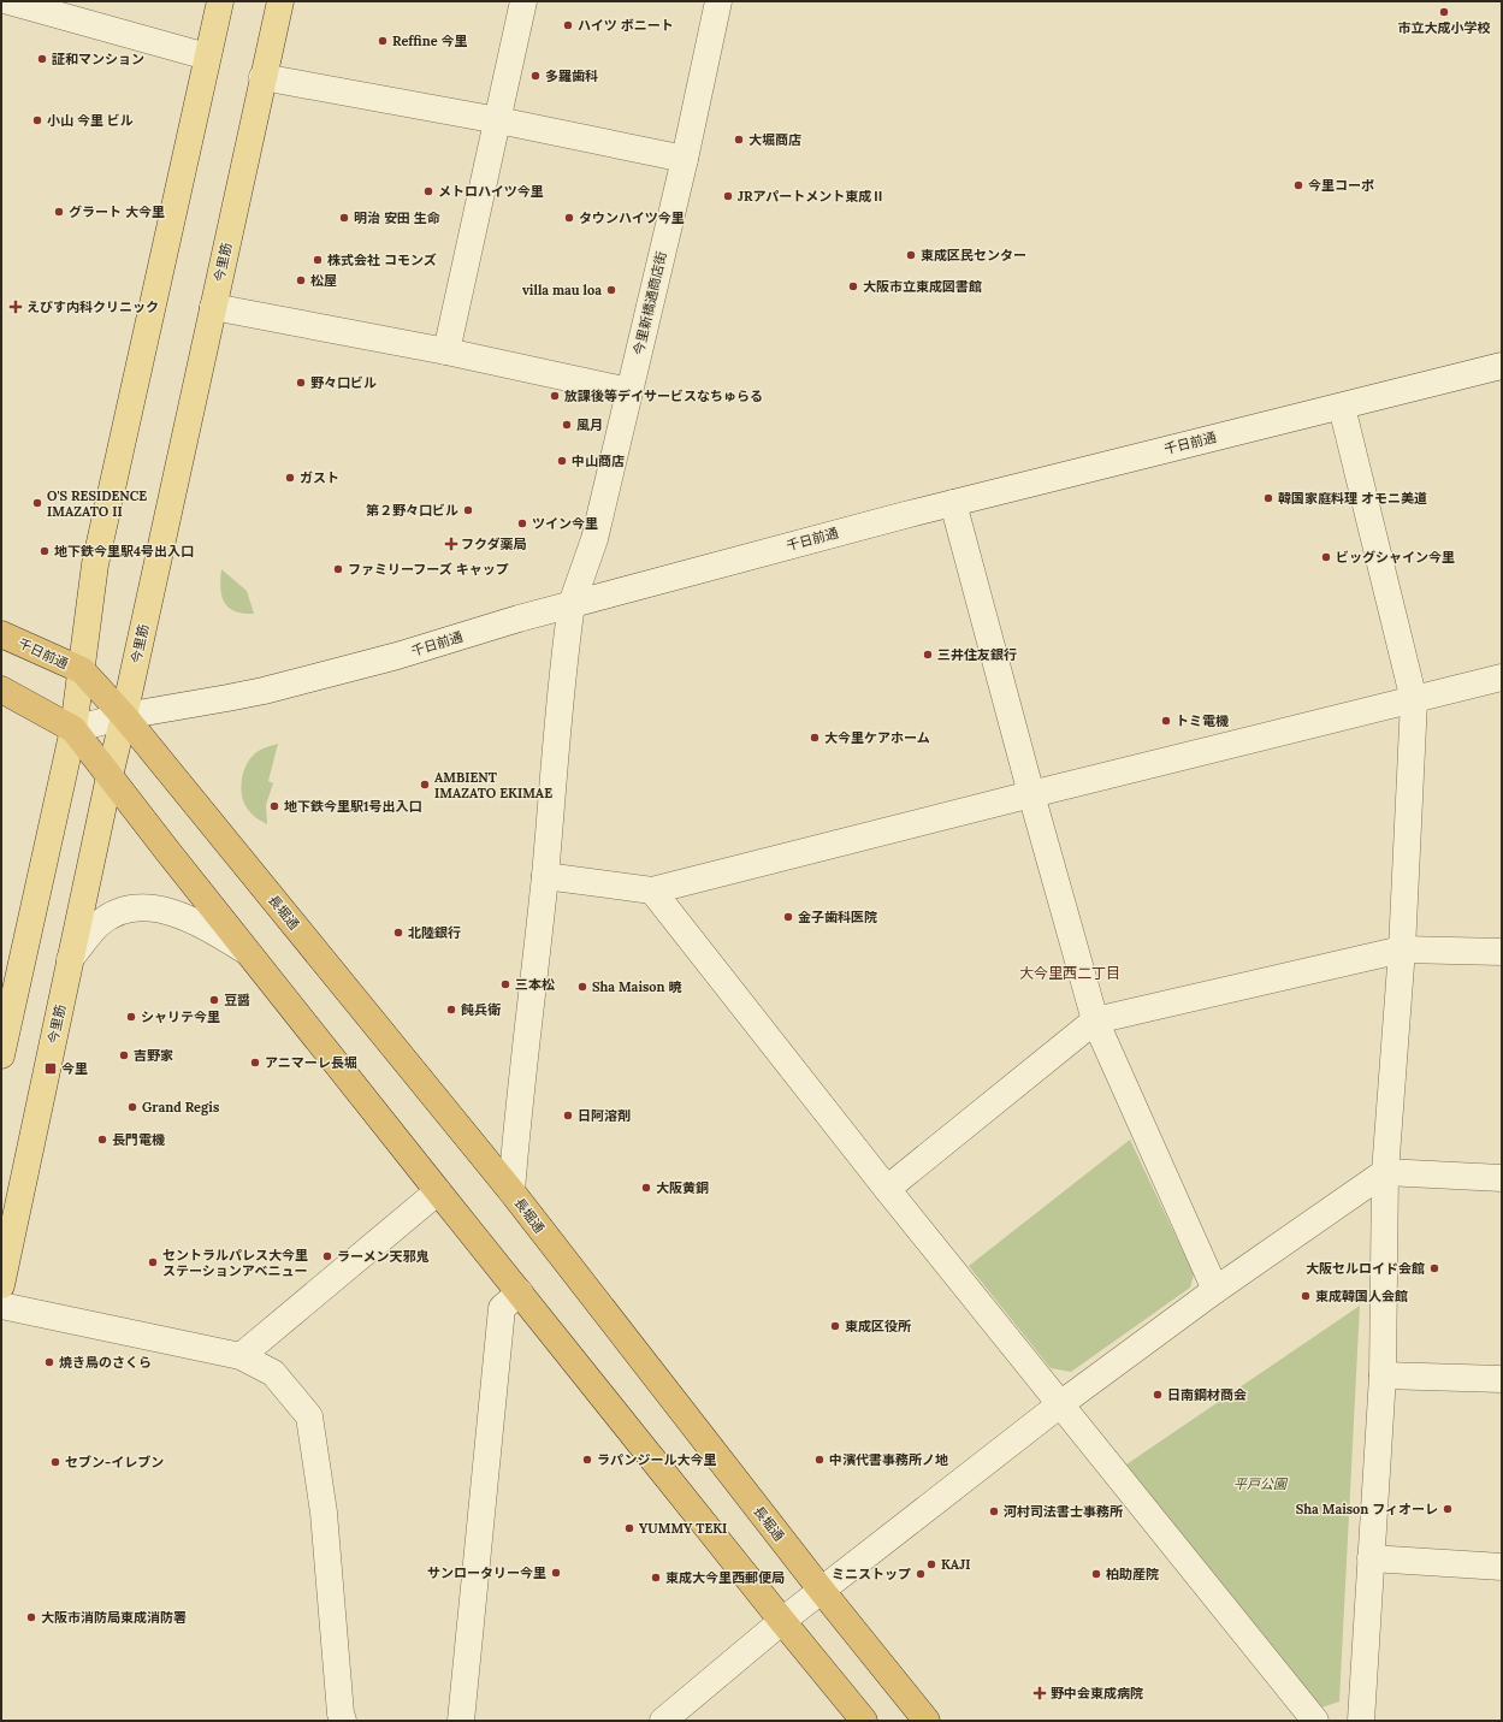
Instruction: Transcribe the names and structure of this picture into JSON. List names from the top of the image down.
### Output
{
  "streets": {
    "highway": ["千日前通", "長堀通"],
    "main road": ["今里筋"],
    "street": ["今里新橋通商店街"]
  },
  "crossings": [
    ["今里筋", "千日前通"],
    ["今里筋", "長堀通"],
    ["今里新橋通商店街", "千日前通"],
    ["今里新橋通商店街", "長堀通"],
    ["千日前通", "長堀通"]
  ],
  "districts": ["大今里西二丁目"],
  "parks": ["平戸公園"],
  "places": {
    "other": [
      "市立大成小学校",
      "ハイツ ボニート",
      "Reffine 今里",
      "証和マンション",
      "多羅歯科",
      "小山 今里 ビル",
      "大堀商店",
      "今里コーポ",
      "メトロハイツ今里",
      "JRアパートメント東成Ⅱ",
      "グラート 大今里",
      "明治 安田 生命",
      "タウンハイツ今里",
      "東成区民センター",
      "株式会社 コモンズ",
      "松屋",
      "大阪市立東成図書館",
      "villa mau loa",
      "野々口ビル",
      "放課後等デイサービスなちゅらる",
      "風月",
      "中山商店",
      "ガスト",
      "韓国家庭料理 オモニ美道",
      "O'S RESIDENCE IMAZATO II",
      "第２野々口ビル",
      "ツイン今里",
      "地下鉄今里駅4号出入口",
      "ビッグシャイン今里",
      "ファミリーフーズ キャップ",
      "三井住友銀行",
      "トミ電機",
      "大今里ケアホーム",
      "AMBIENT IMAZATO EKIMAE",
      "地下鉄今里駅1号出入口",
      "金子歯科医院",
      "北陸銀行",
      "三本松",
      "Sha Maison 暁",
      "豆醤",
      "飩兵衛",
      "シャリテ今里",
      "吉野家",
      "アニマーレ長堀",
      "Grand Regis",
      "日阿溶剤",
      "長門電機",
      "大阪黄銅",
      "ラーメン天邪鬼",
      "セントラルパレス大今里 ステーションアベニュー",
      "大阪セルロイド会館",
      "東成韓国人会館",
      "東成区役所",
      "焼き鳥のさくら",
      "日南鋼材商会",
      "ラパンジール大今里",
      "中濱代書事務所ノ地",
      "セブン-イレブン",
      "Sha Maison フィオーレ",
      "河村司法書士事務所",
      "YUMMY TEKI",
      "KAJI",
      "サンロータリー今里",
      "ミニストップ",
      "柏助産院",
      "東成大今里西郵便局",
      "大阪市消防局東成消防署"
    ],
    "health": ["えびす内科クリニック", "フクダ薬局", "野中会東成病院"],
    "transit": ["今里"]
  }
}
